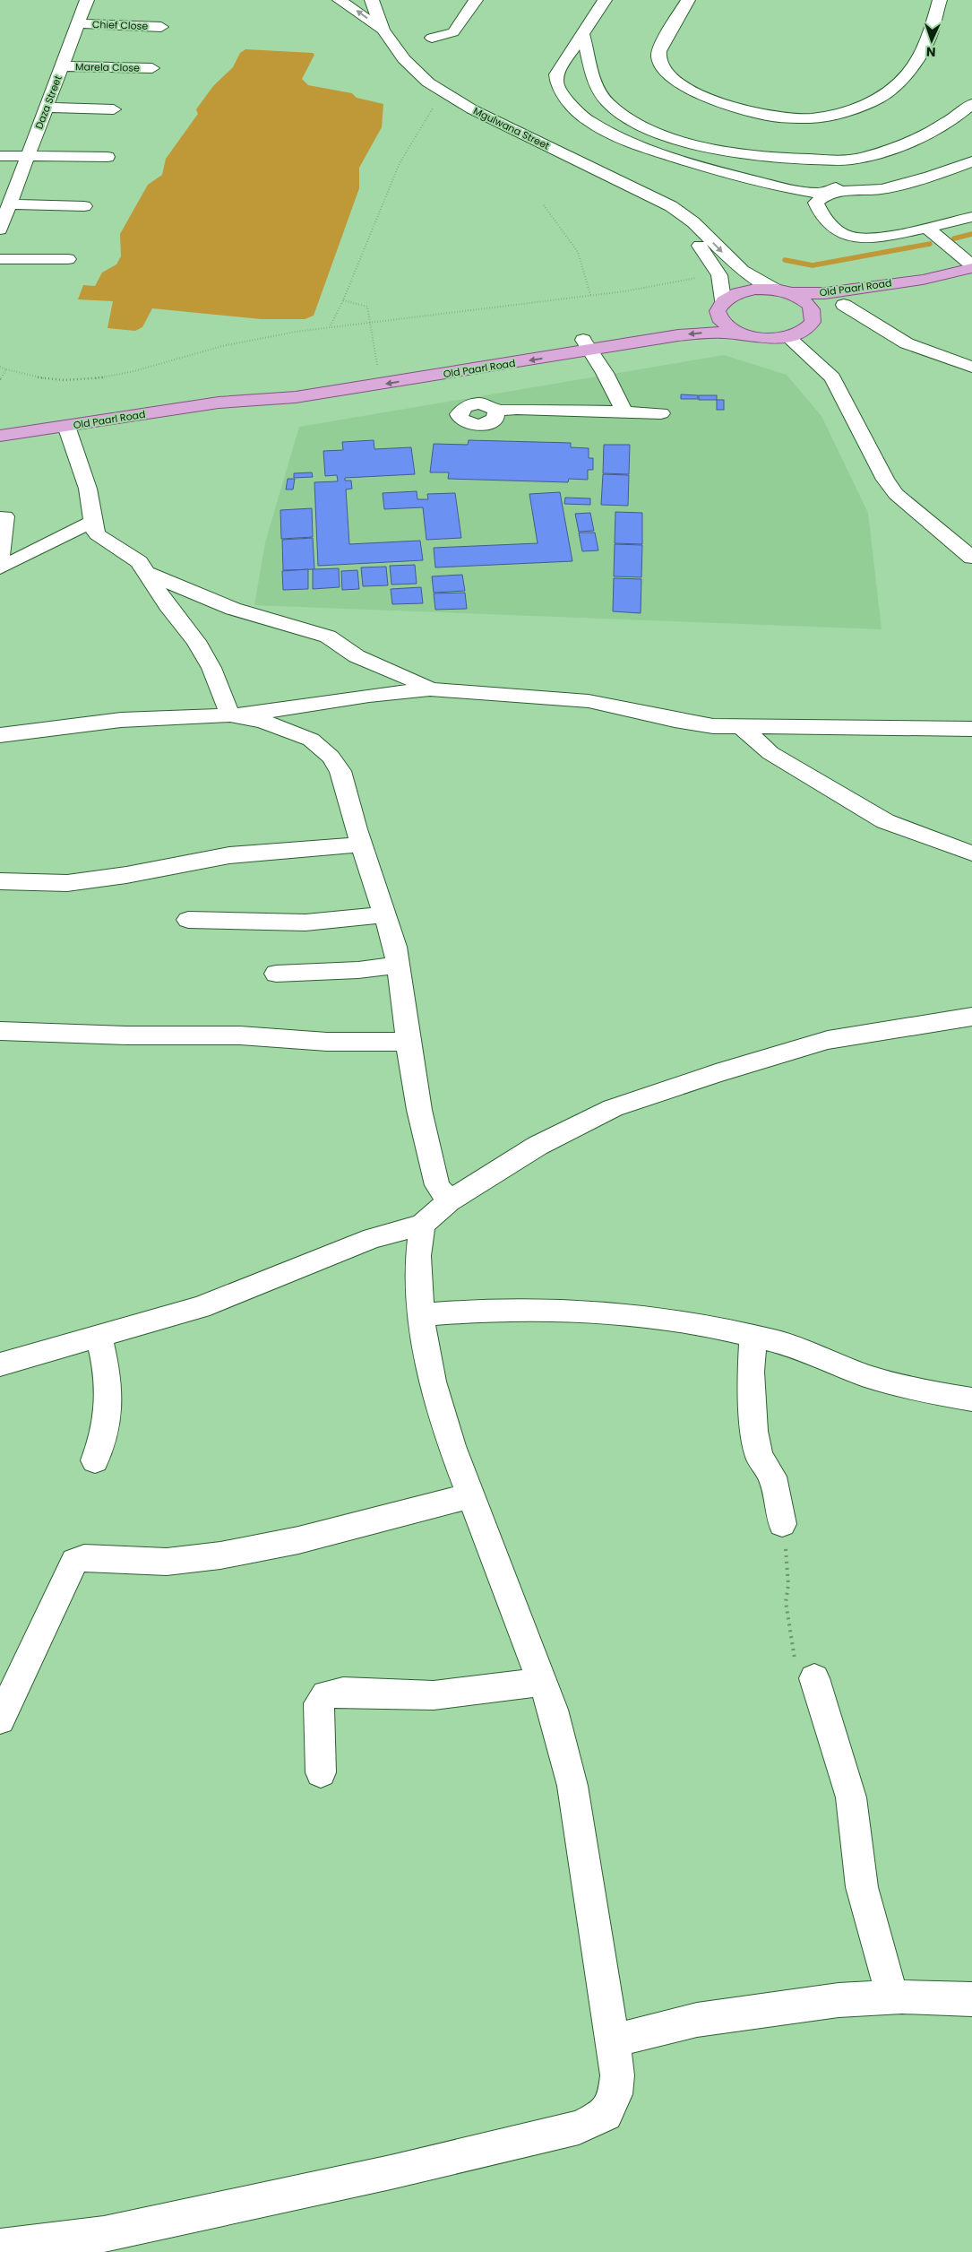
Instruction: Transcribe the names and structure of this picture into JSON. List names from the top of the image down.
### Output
{
  "streets": {
    "main road": ["Old Paarl Road"],
    "street": [
      "Chief Close",
      "Marela Close",
      "Daza Street",
      "Mgulwana Street"
    ]
  },
  "crossings": [
    ["Chief Close", "Daza Street"],
    ["Marela Close", "Daza Street"],
    ["Mgulwana Street", "Old Paarl Road"]
  ],
  "north": "bottom"
}
